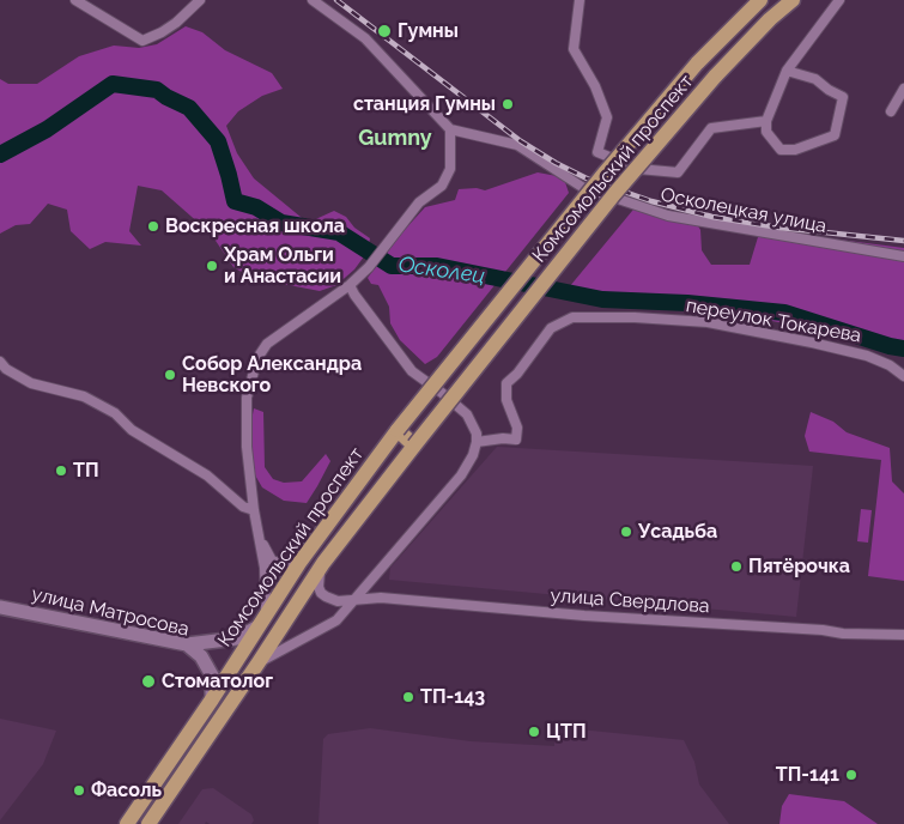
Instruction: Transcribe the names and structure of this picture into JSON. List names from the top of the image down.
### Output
{
  "streets": {
    "main road": ["Комсомольский проспект", "улица Матросова"],
    "street": ["Осколецкая улица", "переулок Токарева", "улица Свердлова"]
  },
  "crossings": [
    ["Комсомольский проспект", "переулок Токарева"],
    ["Комсомольский проспект", "улица Свердлова"],
    ["Комсомольский проспект", "улица Матросова"]
  ],
  "districts": ["Gumny"],
  "water": ["Осколец"],
  "places": [
    "Гумны",
    "станция Гумны",
    "Воскресная школа",
    "Храм Ольги и Анастасии",
    "Собор Александра Невского",
    "ТП",
    "Усадьба",
    "Пятёрочка",
    "Стоматолог",
    "ТП-143",
    "ЦТП",
    "ТП-141",
    "Фасоль"
  ]
}
